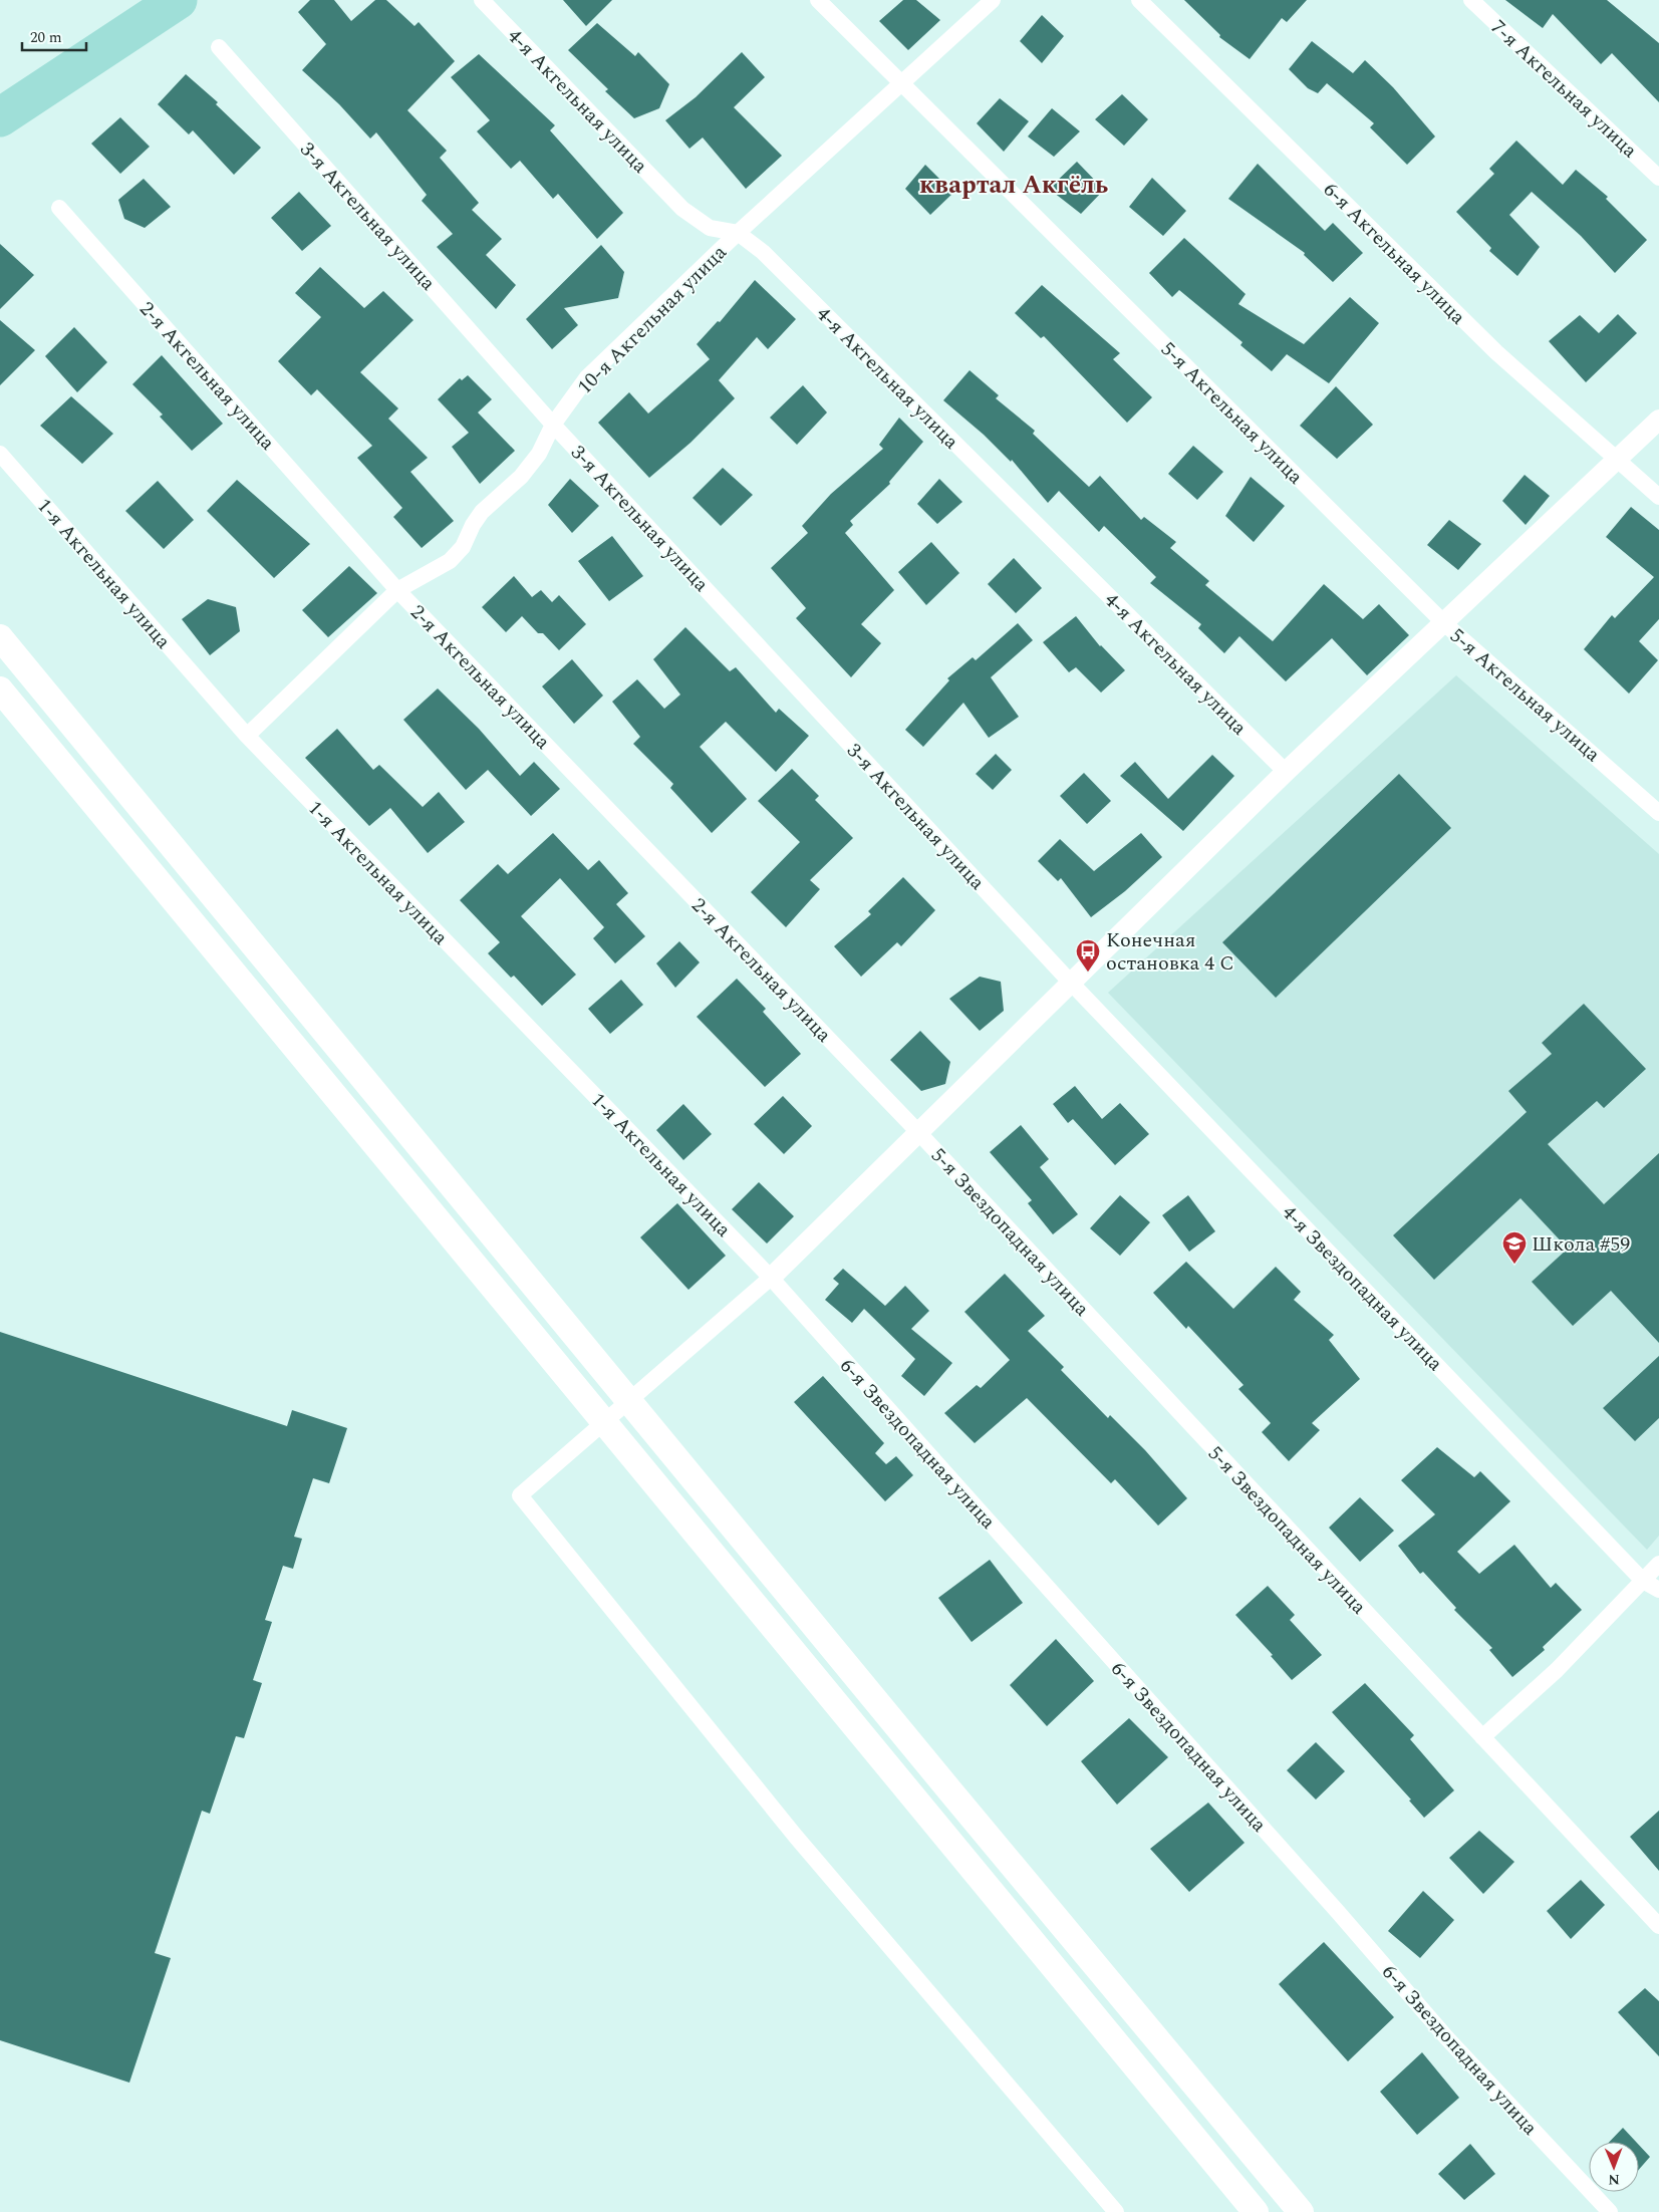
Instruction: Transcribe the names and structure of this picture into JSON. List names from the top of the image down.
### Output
{
  "streets": {
    "street": [
      "7-я Акгельная улица",
      "4-я Акгельная улица",
      "3-я Акгельная улица",
      "6-я Акгельная улица",
      "10-я Акгельная улица",
      "2-я Акгельная улица",
      "5-я Акгельная улица",
      "1-я Акгельная улица",
      "5-я Звездопадная улица",
      "4-я Звездопадная улица",
      "6-я Звездопадная улица"
    ]
  },
  "crossings": [
    ["4-я Акгельная улица", "10-я Акгельная улица"],
    ["3-я Акгельная улица", "10-я Акгельная улица"],
    ["3-я Акгельная улица", "4-я Звездопадная улица"],
    ["10-я Акгельная улица", "2-я Акгельная улица"],
    ["10-я Акгельная улица", "5-я Акгельная улица"],
    ["10-я Акгельная улица", "1-я Акгельная улица"],
    ["2-я Акгельная улица", "5-я Звездопадная улица"],
    ["1-я Акгельная улица", "6-я Звездопадная улица"]
  ],
  "districts": ["квартал Акгёль"],
  "places": {
    "bus stop": ["Конечная остановка 4 С"],
    "school or university": ["Школа #59"]
  },
  "scale_bar": "20 m",
  "north": "bottom"
}
